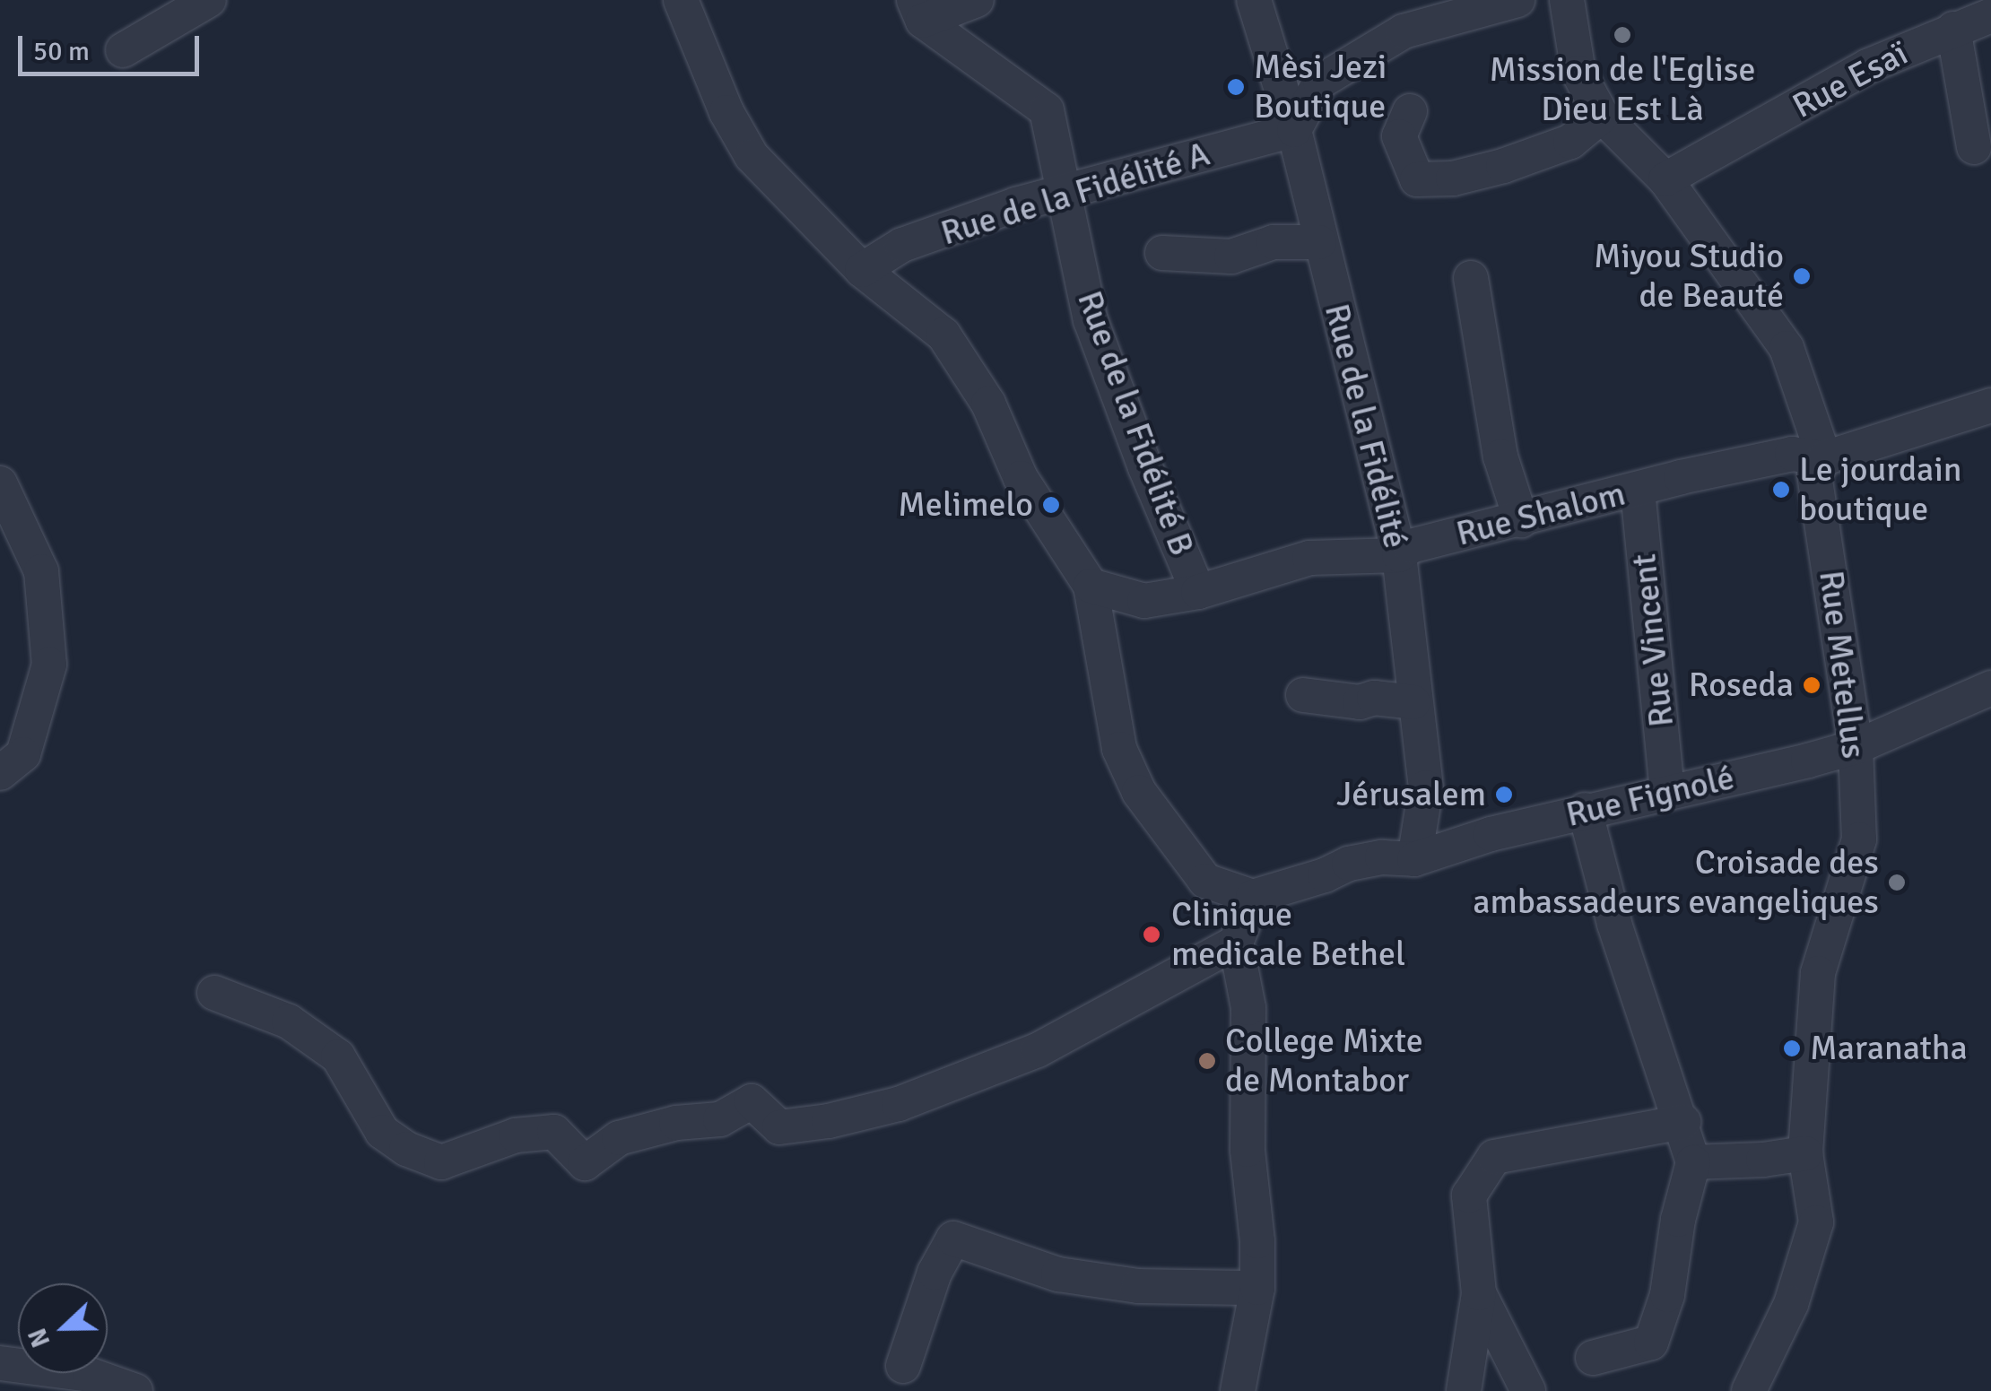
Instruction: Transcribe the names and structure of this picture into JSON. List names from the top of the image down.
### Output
{
  "streets": {
    "street": [
      "Rue Esaï",
      "Rue de la Fidélité A",
      "Rue de la Fidélité B",
      "Rue de la Fidélité",
      "Rue Shalom",
      "Rue Vincent",
      "Rue Metellus",
      "Rue Fignolé"
    ]
  },
  "crossings": [
    ["Rue Esaï", "Rue Metellus"],
    ["Rue de la Fidélité A", "Rue de la Fidélité B"],
    ["Rue de la Fidélité A", "Rue de la Fidélité"],
    ["Rue de la Fidélité B", "Rue Shalom"],
    ["Rue de la Fidélité", "Rue Shalom"],
    ["Rue de la Fidélité", "Rue Fignolé"],
    ["Rue Shalom", "Rue Vincent"],
    ["Rue Shalom", "Rue Metellus"],
    ["Rue Vincent", "Rue Fignolé"],
    ["Rue Metellus", "Rue Fignolé"]
  ],
  "places": [
    "Mission de l'Eglise Dieu Est Là",
    "Mèsi Jezi Boutique",
    "Miyou Studio de Beauté",
    "Le jourdain boutique",
    "Melimelo",
    "Roseda",
    "Jérusalem",
    "Croisade des ambassadeurs evangeliques",
    "Clinique medicale Bethel",
    "Maranatha",
    "College Mixte de Montabor"
  ],
  "scale_bar": "50 m",
  "north": "left"
}
